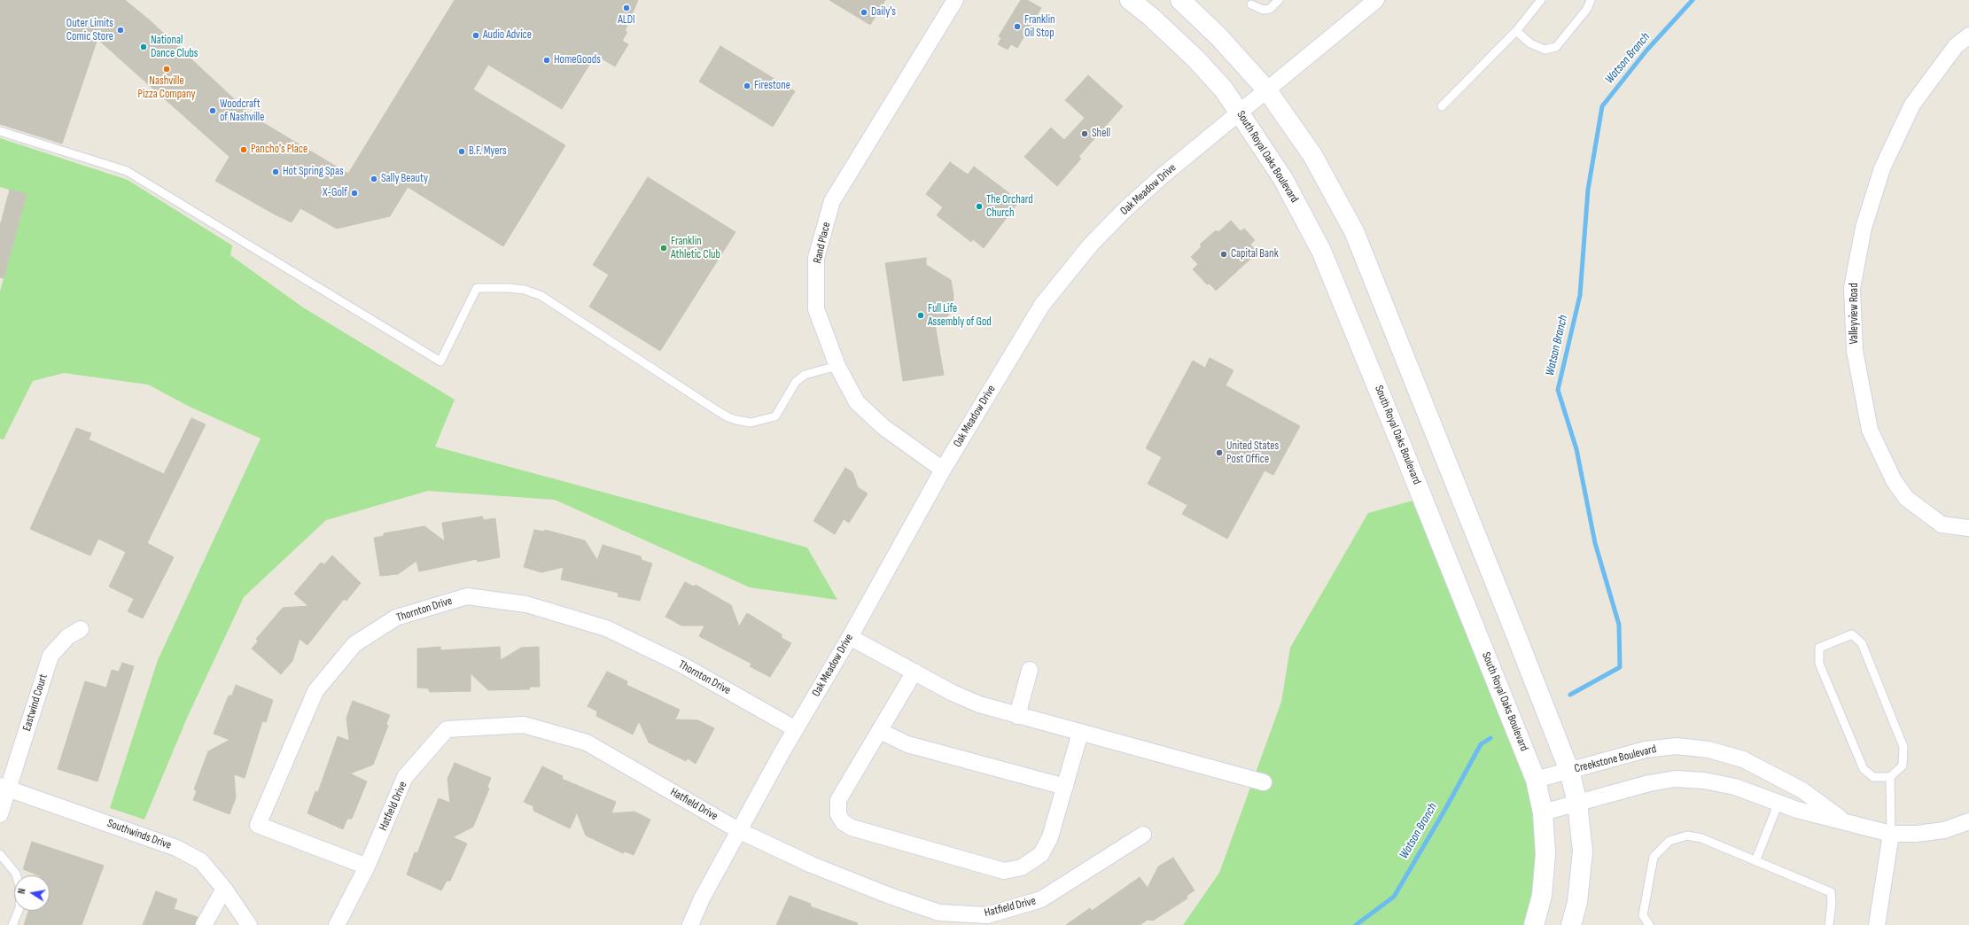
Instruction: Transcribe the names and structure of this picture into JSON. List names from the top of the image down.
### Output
{
  "streets": {
    "main road": ["South Royal Oaks Boulevard"],
    "street": [
      "Oak Meadow Drive",
      "Rand Place",
      "Valleyview Road",
      "Thornton Drive",
      "Eastwind Court",
      "Creekstone Boulevard",
      "Hatfield Drive",
      "Southwinds Drive"
    ]
  },
  "crossings": [
    ["South Royal Oaks Boulevard", "Oak Meadow Drive"],
    ["South Royal Oaks Boulevard", "Creekstone Boulevard"],
    ["Oak Meadow Drive", "Rand Place"],
    ["Oak Meadow Drive", "Thornton Drive"],
    ["Oak Meadow Drive", "Hatfield Drive"],
    ["Thornton Drive", "Hatfield Drive"],
    ["Eastwind Court", "Southwinds Drive"]
  ],
  "water": ["Watson Branch"],
  "places": [
    "ALDI",
    "Daily's",
    "Franklin Oil Stop",
    "Outer Limits Comic Store",
    "Audio Advice",
    "National Dance Clubs",
    "HomeGoods",
    "Nashville Pizza Company",
    "Firestone",
    "Woodcraft of Nashville",
    "Shell",
    "Pancho's Place",
    "B.F. Myers",
    "Hot Spring Spas",
    "Sally Beauty",
    "X-Golf",
    "The Orchard Church",
    "Franklin Athletic Club",
    "Capital Bank",
    "Full Life Assembly of God",
    "United States Post Office"
  ],
  "north": "left"
}
